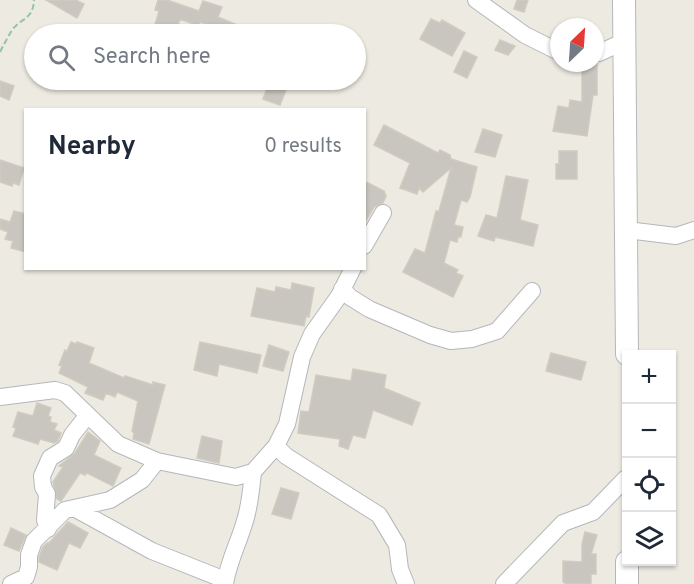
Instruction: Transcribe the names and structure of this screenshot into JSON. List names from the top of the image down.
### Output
{
  "north": "top right",
  "page": {
    "search": "Search here",
    "heading": ["Nearby", "0 results"],
    "map_buttons": ["+", "−"]
  }
}
